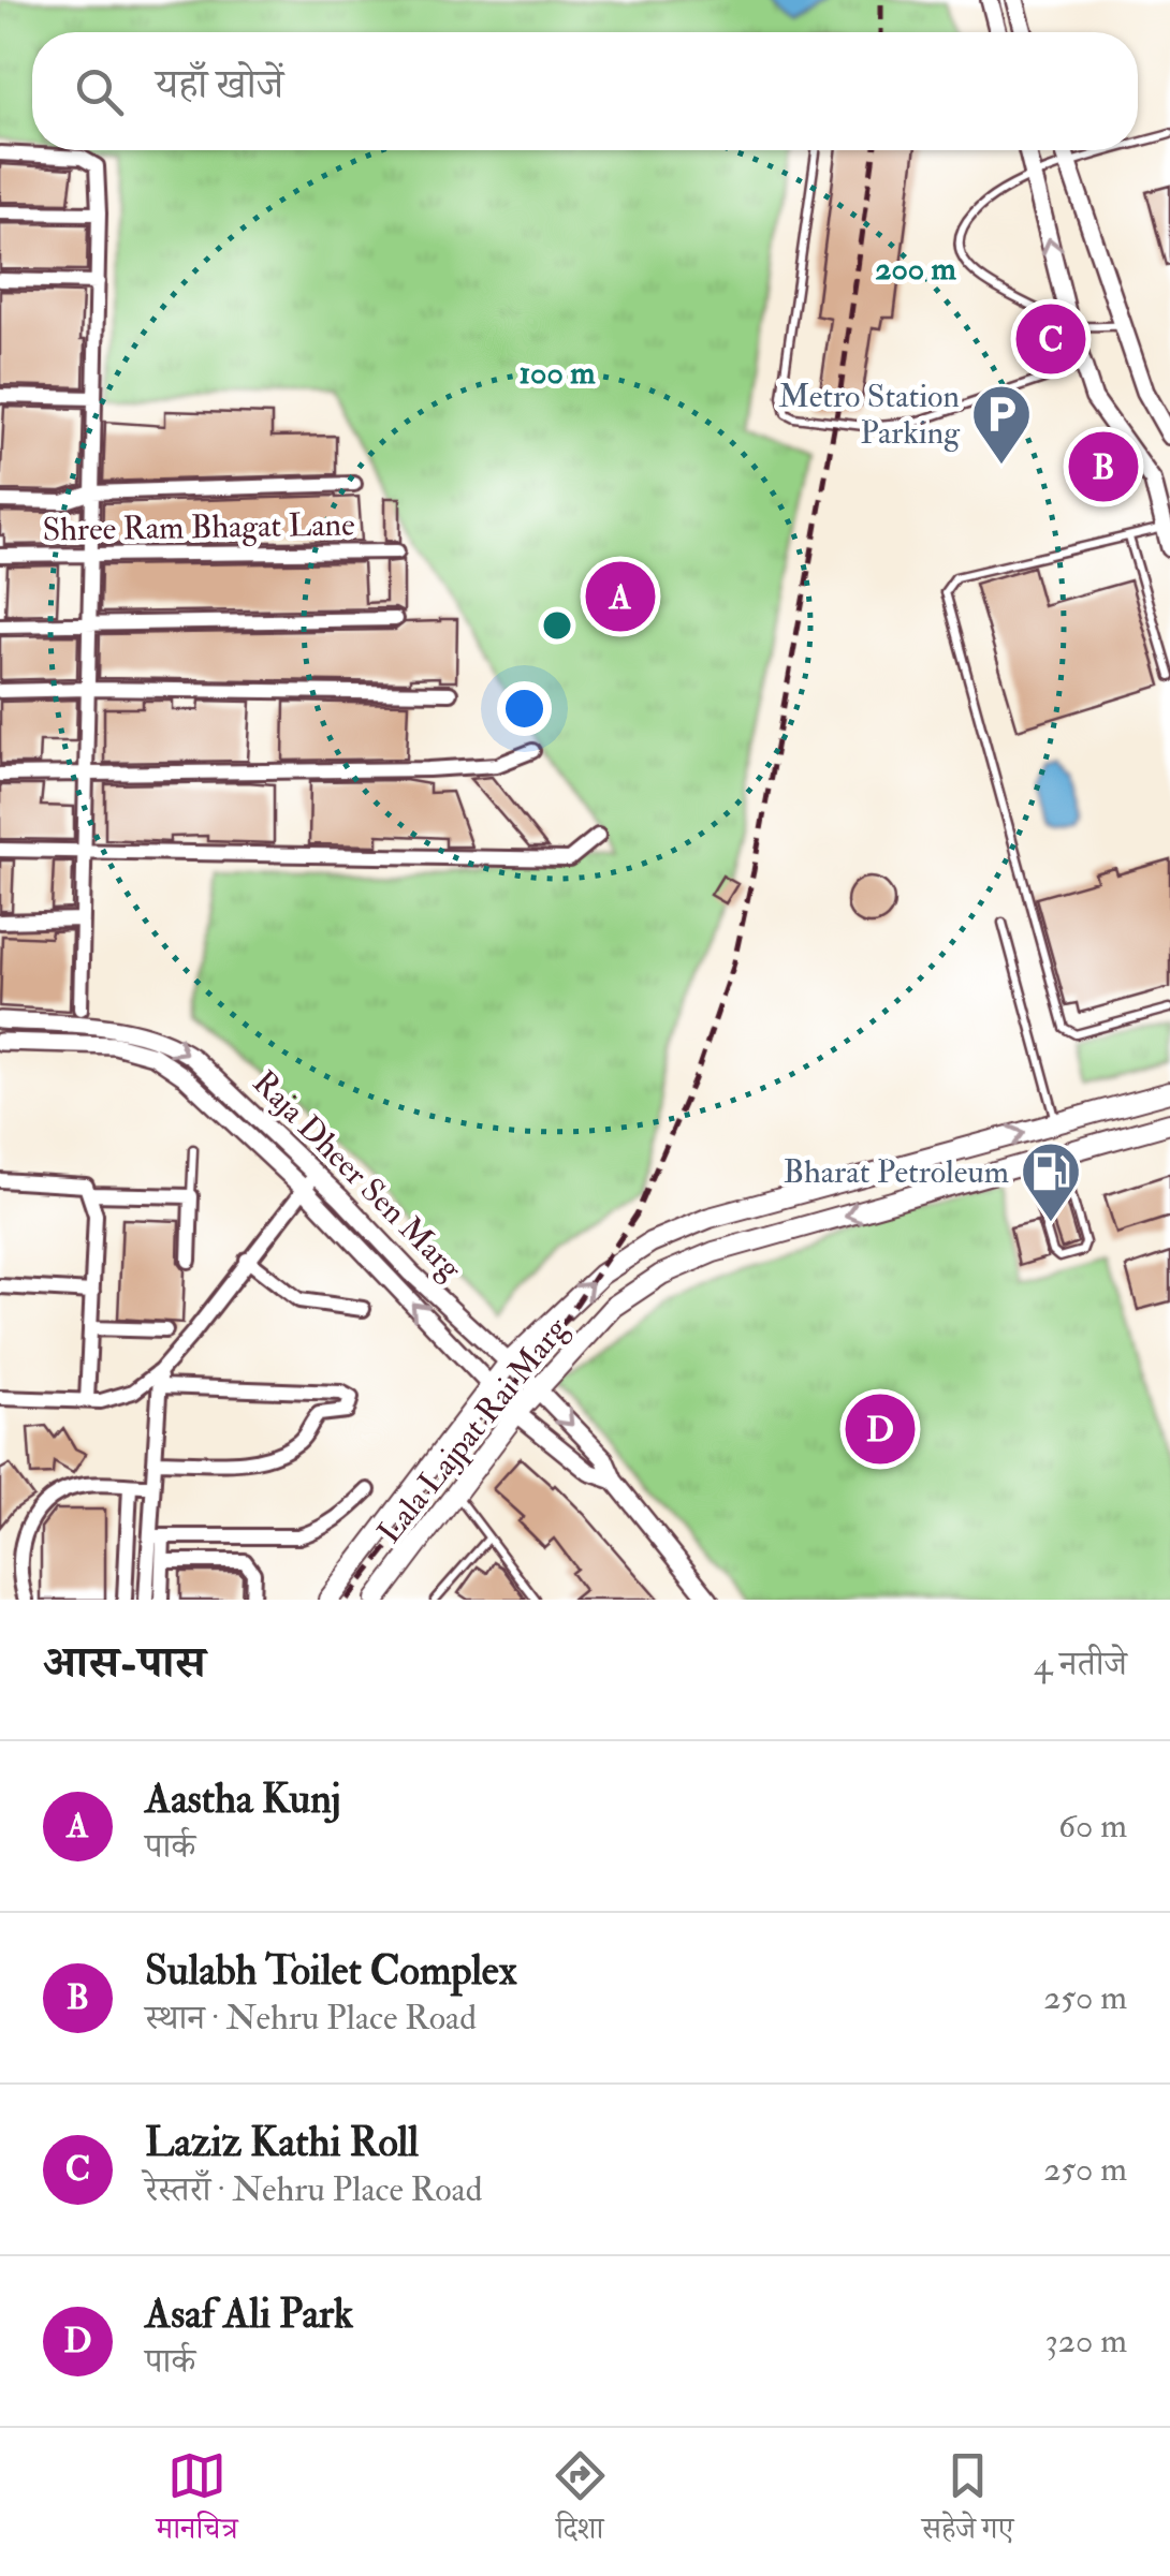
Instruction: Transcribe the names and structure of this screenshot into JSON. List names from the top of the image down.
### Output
{
  "streets": {
    "main road": ["Lala Lajpat Rai Marg"],
    "street": ["Shree Ram Bhagat Lane", "Raja Dheer Sen Marg"]
  },
  "crossings": [
    ["Raja Dheer Sen Marg", "Lala Lajpat Rai Marg"]
  ],
  "places": {
    "parking": ["Metro Station Parking"],
    "fuel station": ["Bharat Petroleum"]
  },
  "page": {
    "search": "यहाँ खोजें",
    "pins": [
      "C",
      "B",
      "A",
      "D"
    ],
    "heading": ["आस-पास", "4 नतीजे"],
    "list": [
      {
        "mark": "A",
        "name": "Aastha Kunj",
        "note": "पार्क",
        "value": "60 m"
      },
      {
        "mark": "B",
        "name": "Sulabh Toilet Complex",
        "note": "स्थान · Nehru Place Road",
        "value": "250 m"
      },
      {
        "mark": "C",
        "name": "Laziz Kathi Roll",
        "note": "रेस्तराँ · Nehru Place Road",
        "value": "250 m"
      },
      {
        "mark": "D",
        "name": "Asaf Ali Park",
        "note": "पार्क",
        "value": "320 m"
      }
    ],
    "nav": ["मानचित्र", "दिशा", "सहेजे गए"]
  },
  "rings": ["200 m", "100 m"]
}
